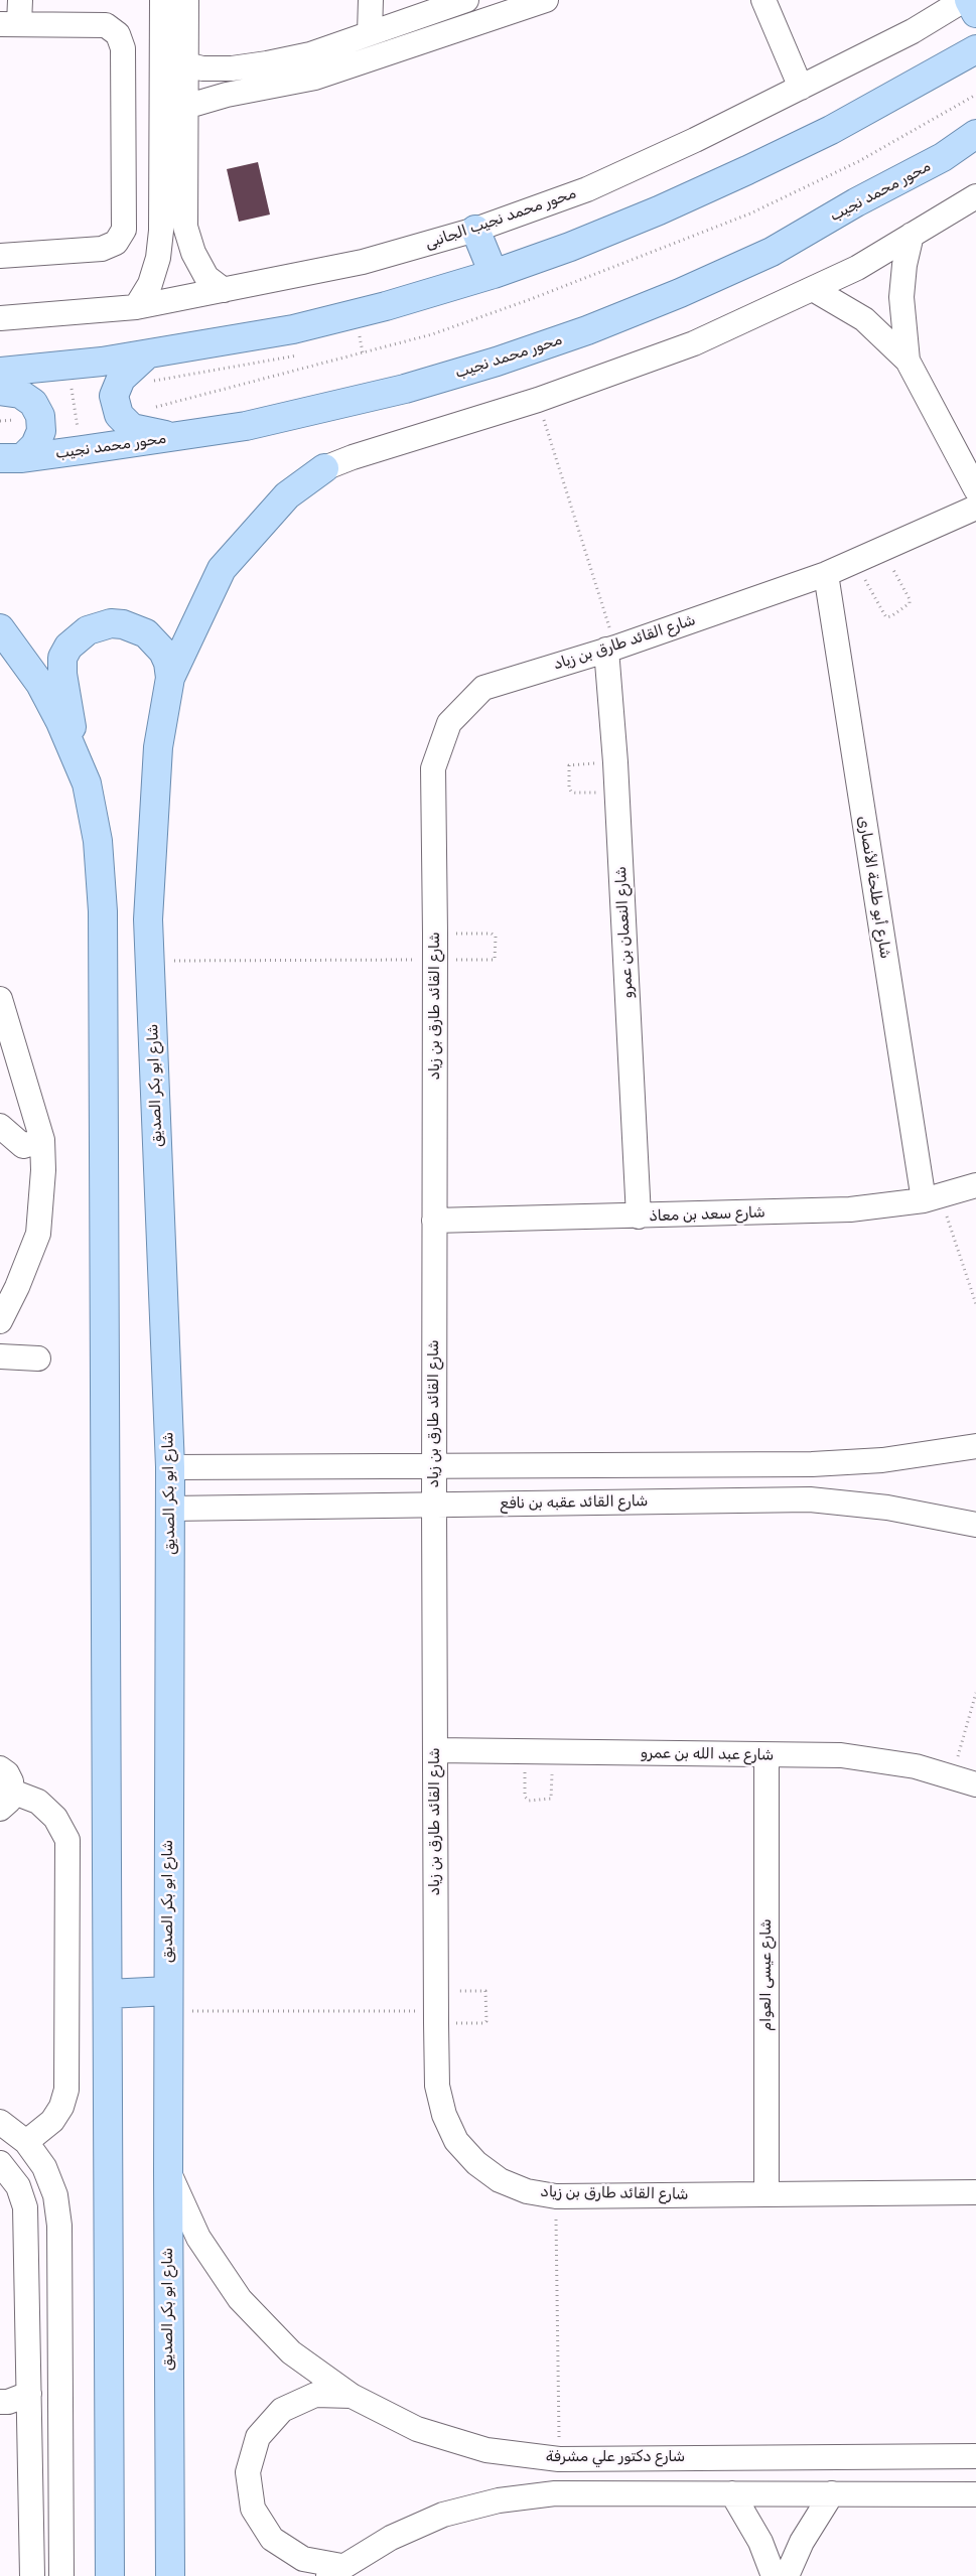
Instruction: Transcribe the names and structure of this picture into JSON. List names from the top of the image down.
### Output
{
  "streets": {
    "main road": ["محور محمد نجيب", "شارع ابو بكر الصديق"],
    "street": [
      "محور محمد نجيب الجانبى",
      "شارع القائد طارق بن زياد",
      "شارع أبو طلحة الأنصارى",
      "شارع النعمان بن عمرو",
      "شارع سعد بن معاذ",
      "شارع القائد عقبه بن نافع",
      "شارع عبد الله بن عمرو",
      "شارع عيسى العوام",
      "شارع دكتور علي مشرفة"
    ]
  },
  "crossings": [
    ["شارع القائد طارق بن زياد", "شارع أبو طلحة الأنصارى"],
    ["شارع القائد طارق بن زياد", "شارع النعمان بن عمرو"],
    ["شارع القائد طارق بن زياد", "شارع سعد بن معاذ"],
    ["شارع القائد طارق بن زياد", "شارع القائد عقبه بن نافع"],
    ["شارع القائد طارق بن زياد", "شارع عبد الله بن عمرو"],
    ["شارع القائد طارق بن زياد", "شارع عيسى العوام"],
    ["شارع أبو طلحة الأنصارى", "شارع سعد بن معاذ"],
    ["شارع النعمان بن عمرو", "شارع سعد بن معاذ"],
    ["شارع ابو بكر الصديق", "شارع القائد عقبه بن نافع"],
    ["شارع ابو بكر الصديق", "شارع دكتور علي مشرفة"],
    ["شارع عبد الله بن عمرو", "شارع عيسى العوام"]
  ]
}
